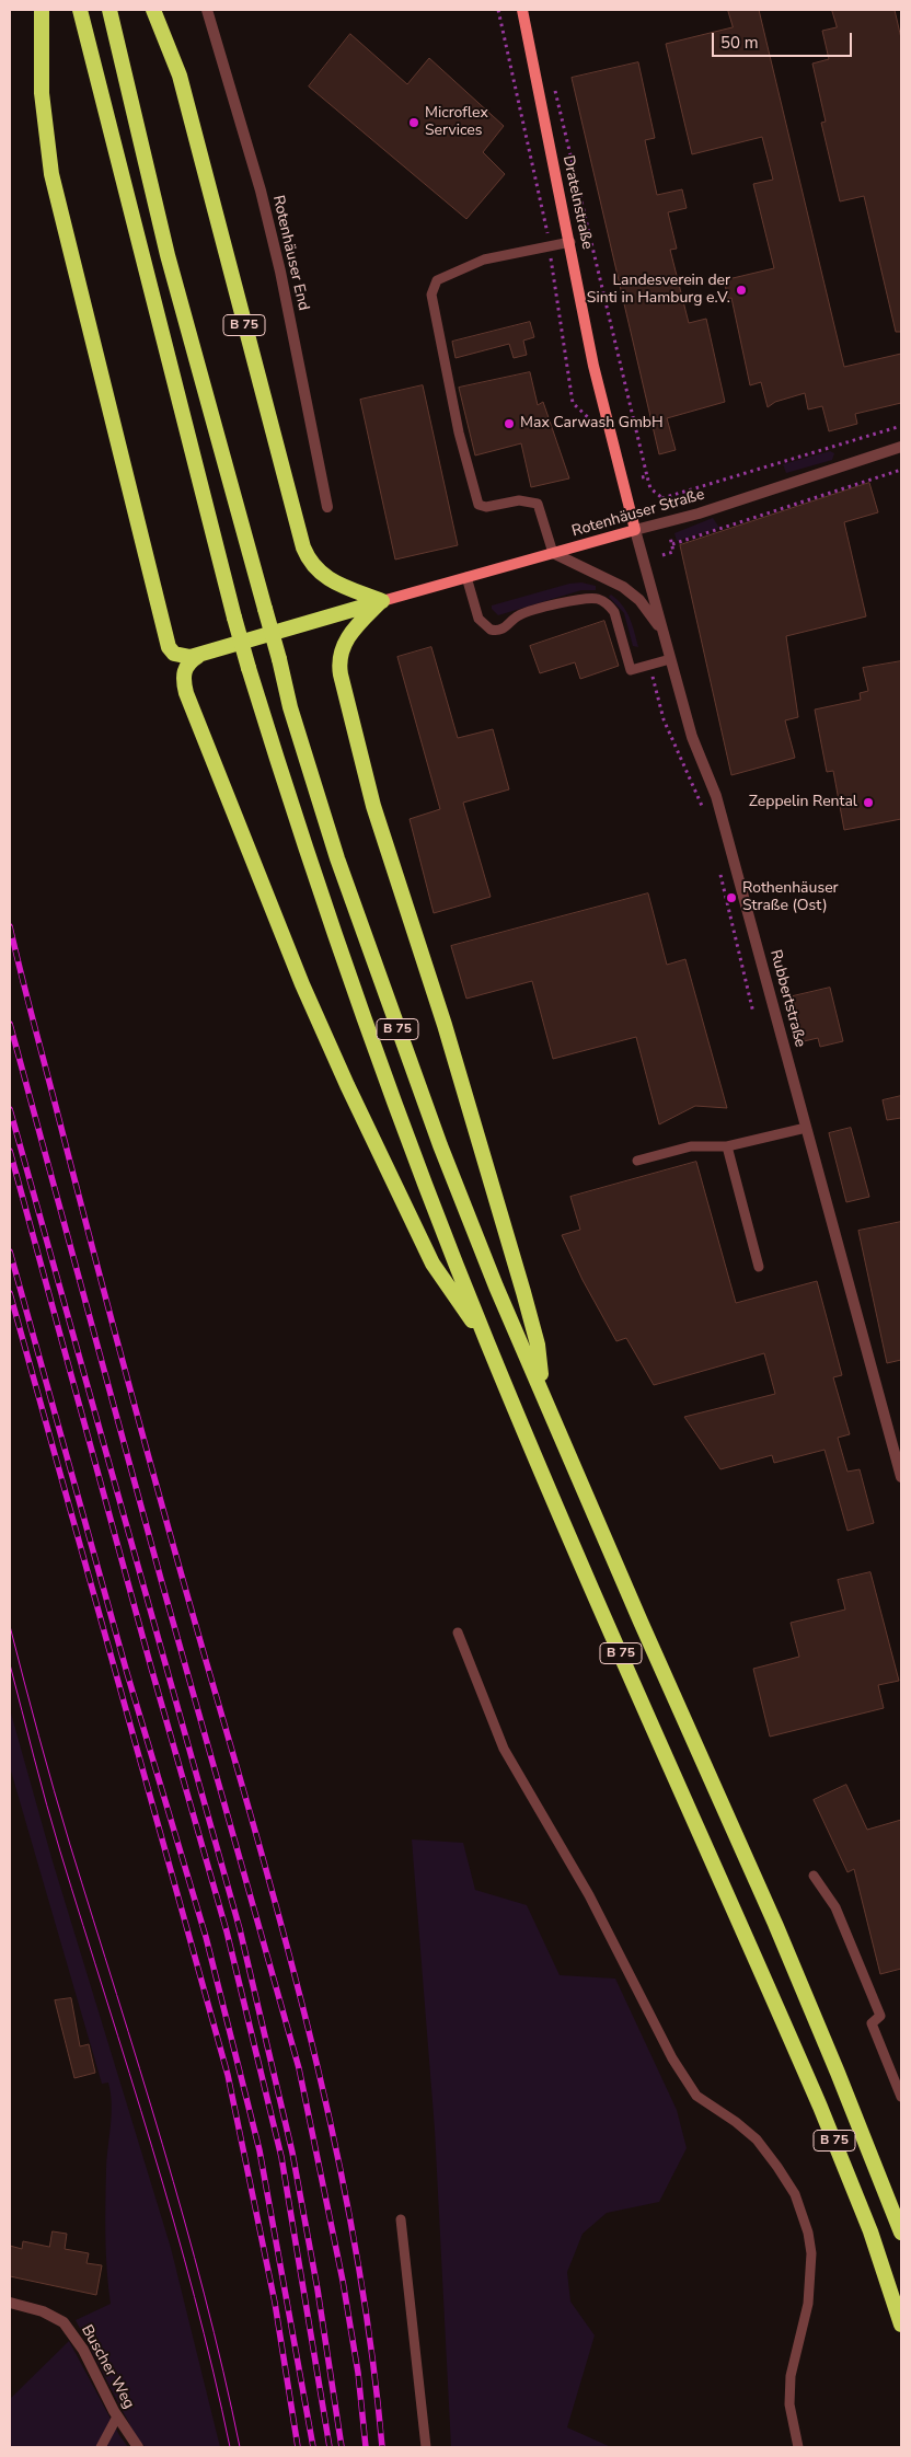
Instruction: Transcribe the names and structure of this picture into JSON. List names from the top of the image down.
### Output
{
  "streets": {
    "highway": ["B 75"],
    "main road": ["Dratelnstraße", "Rotenhäuser Straße"],
    "street": ["Rotenhäuser End", "Rubbertstraße", "Buscher Weg"]
  },
  "crossings": [
    ["Dratelnstraße", "Rotenhäuser Straße"],
    ["Dratelnstraße", "Rubbertstraße"],
    ["B 75", "Rotenhäuser Straße"],
    ["Rotenhäuser Straße", "Rubbertstraße"]
  ],
  "places": [
    "Microflex Services",
    "Landesverein der Sinti in Hamburg e.V.",
    "Max Carwash GmbH",
    "Zeppelin Rental",
    "Rothenhäuser Straße (Ost)"
  ],
  "scale_bar": "50 m"
}
